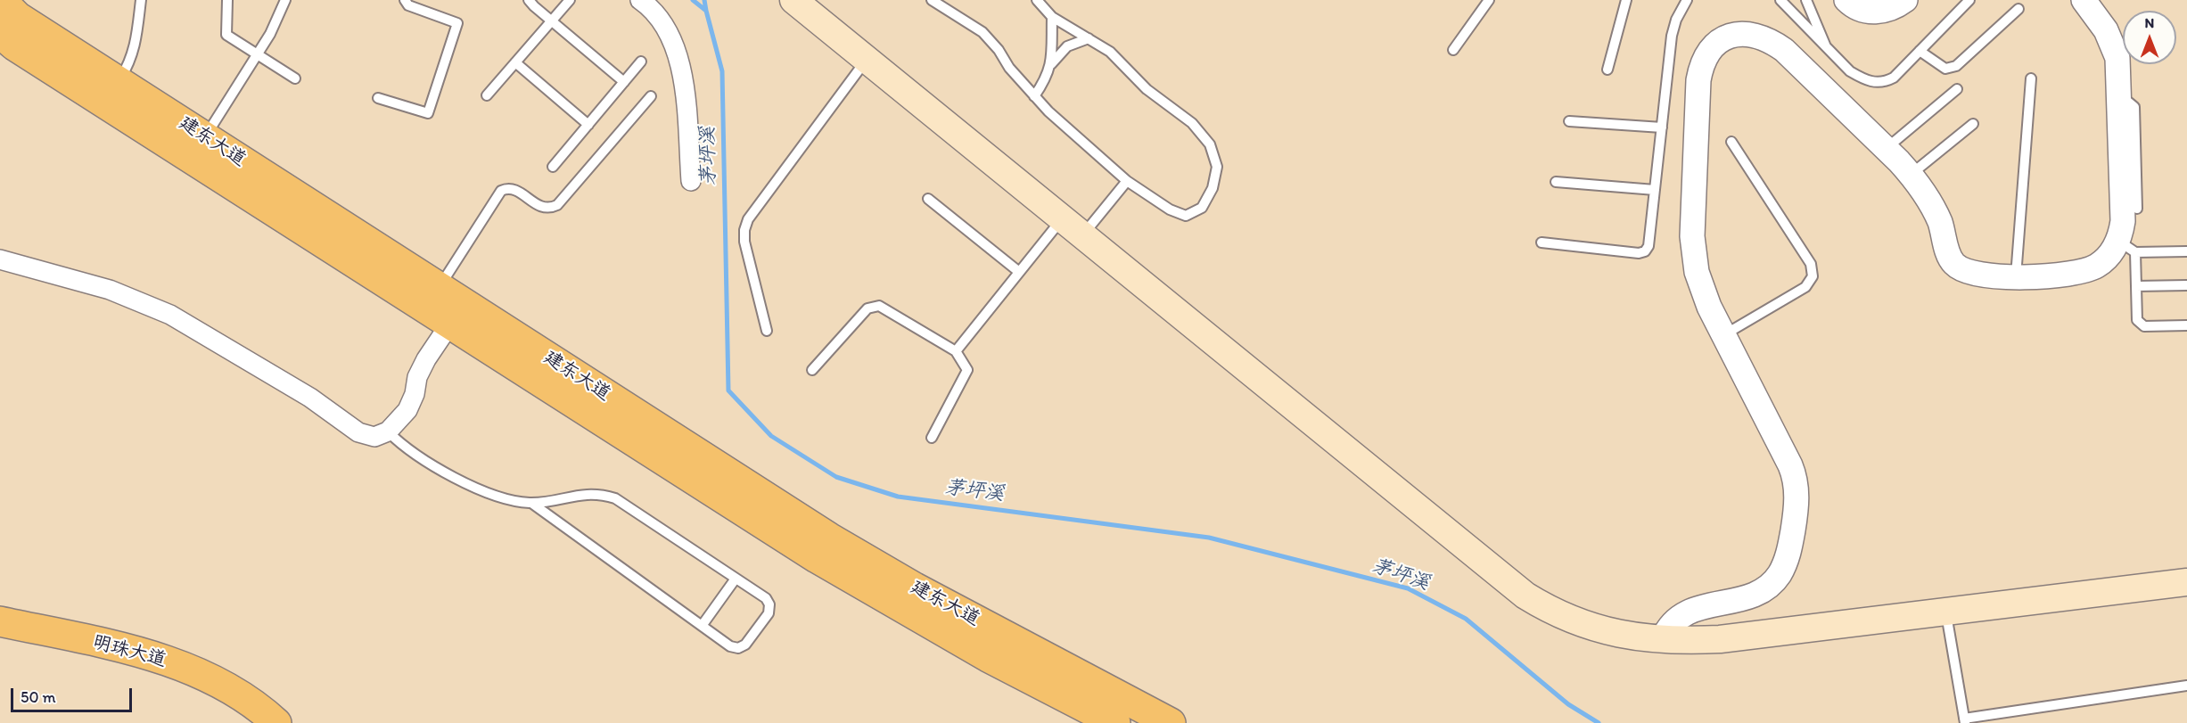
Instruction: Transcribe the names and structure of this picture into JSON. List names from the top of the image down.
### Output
{
  "streets": {
    "main road": ["建东大道", "明珠大道"]
  },
  "water": ["茅坪溪"],
  "scale_bar": "50 m",
  "north": "top"
}
